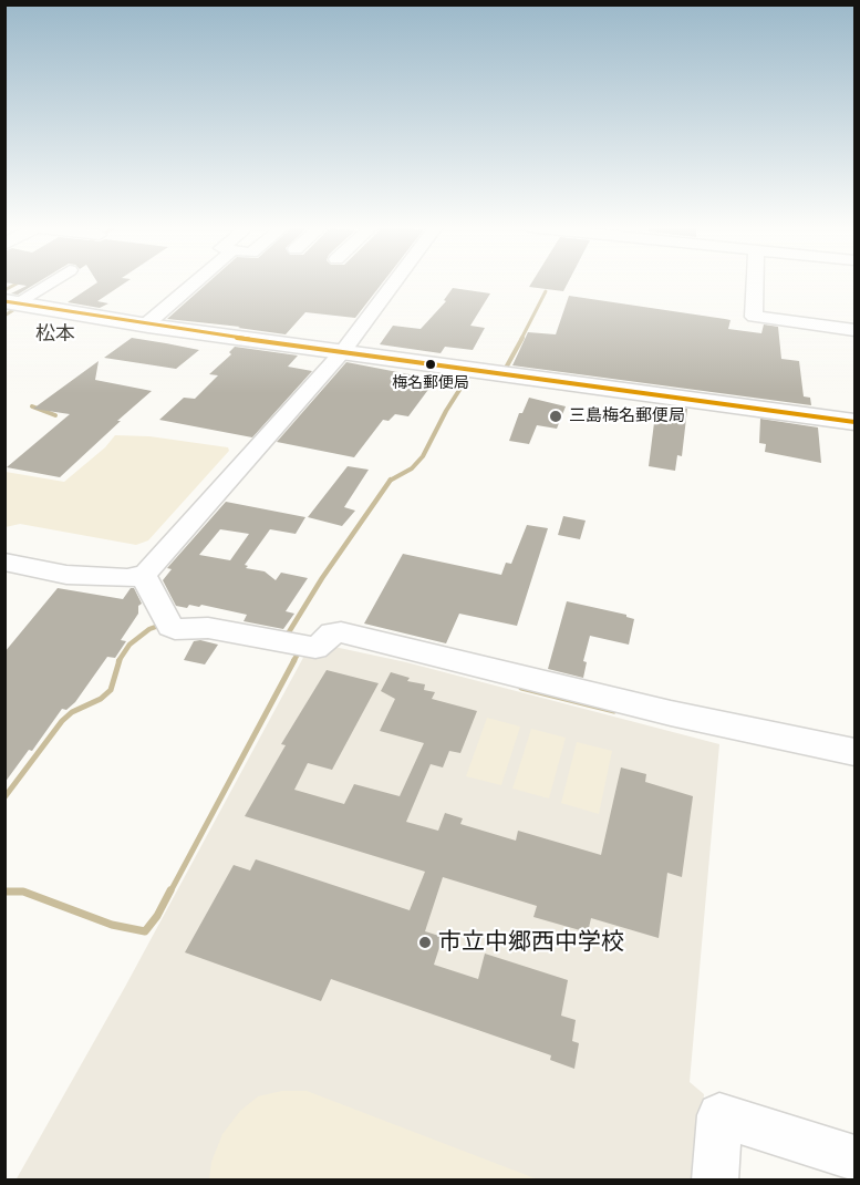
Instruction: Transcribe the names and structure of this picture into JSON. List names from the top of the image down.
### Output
{
  "districts": ["松本"],
  "places": ["梅名郵便局", "三島梅名郵便局", "市立中郷西中学校"]
}
